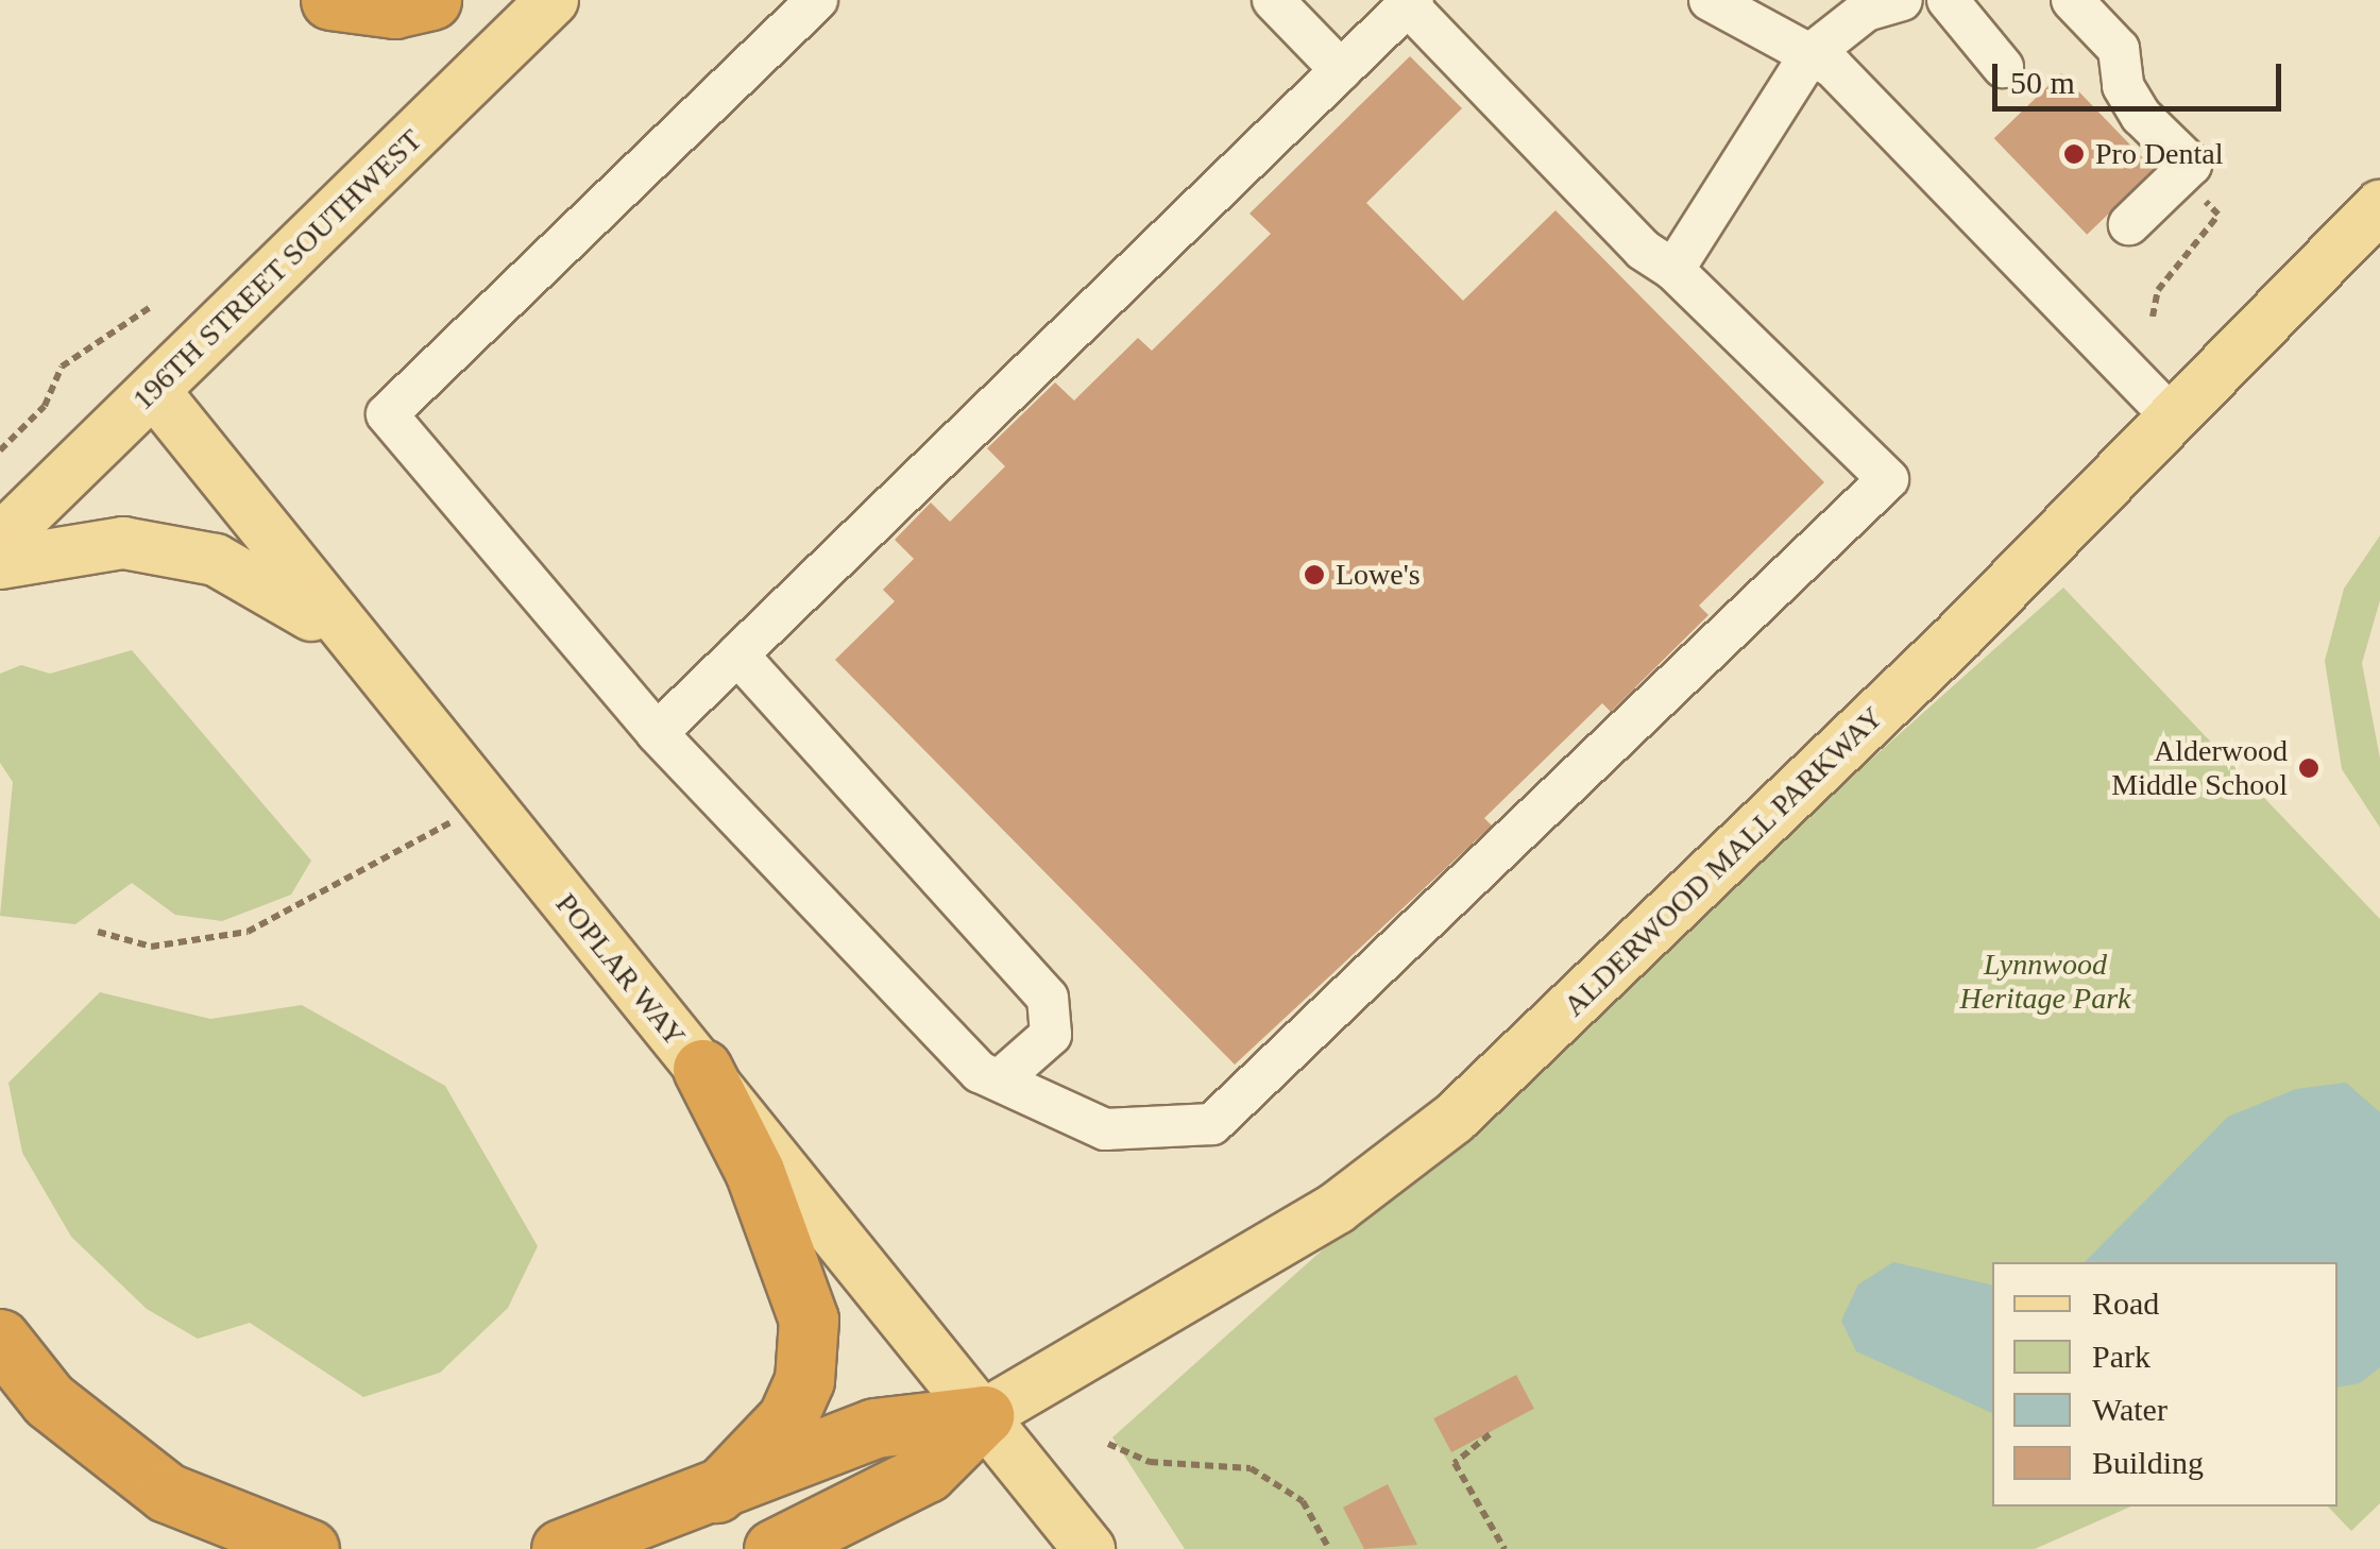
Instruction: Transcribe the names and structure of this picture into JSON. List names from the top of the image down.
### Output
{
  "streets": {
    "main road": ["196TH STREET SOUTHWEST", "ALDERWOOD MALL PARKWAY", "POPLAR WAY"]
  },
  "crossings": [
    ["196TH STREET SOUTHWEST", "POPLAR WAY"],
    ["ALDERWOOD MALL PARKWAY", "POPLAR WAY"]
  ],
  "parks": ["Lynnwood Heritage Park"],
  "places": ["Pro Dental", "Lowe's", "Alderwood Middle School"],
  "legend": [
    "Road",
    "Park",
    "Water",
    "Building"
  ],
  "scale_bar": "50 m"
}
